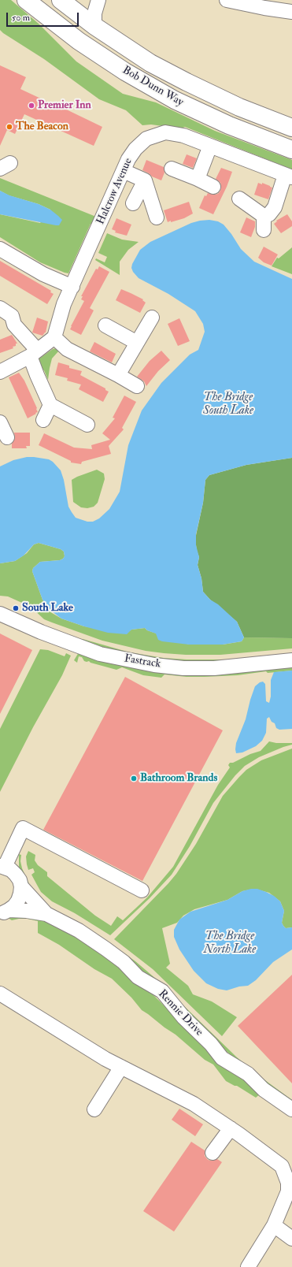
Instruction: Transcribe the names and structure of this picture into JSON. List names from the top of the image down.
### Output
{
  "streets": {
    "main road": ["Bob Dunn Way"],
    "street": ["Halcrow Avenue", "Fastrack", "Rennie Drive"]
  },
  "water": ["The Bridge South Lake", "The Bridge North Lake"],
  "places": [
    "Premier Inn",
    "The Beacon",
    "South Lake",
    "Bathroom Brands"
  ],
  "scale_bar": "50 m"
}
